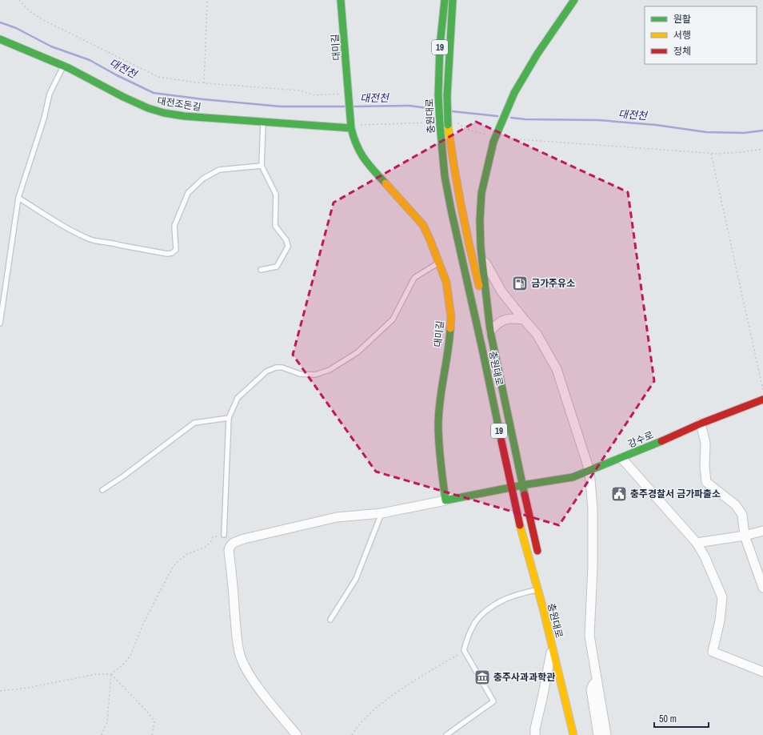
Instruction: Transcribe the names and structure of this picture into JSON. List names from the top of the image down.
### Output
{
  "streets": {
    "main road": [
      "대미길",
      "19",
      "대전조돈길",
      "충원대로",
      "강수로"
    ]
  },
  "crossings": [
    ["대미길", "대전조돈길"],
    ["충원대로", "강수로"]
  ],
  "water": ["대전천"],
  "places": {
    "fuel station": ["금가주유소"],
    "public building": ["충주경찰서 금가파출소"],
    "museum": ["충주사과과학관"]
  },
  "legend": ["원활", "서행", "정체"],
  "scale_bar": "50 m"
}
